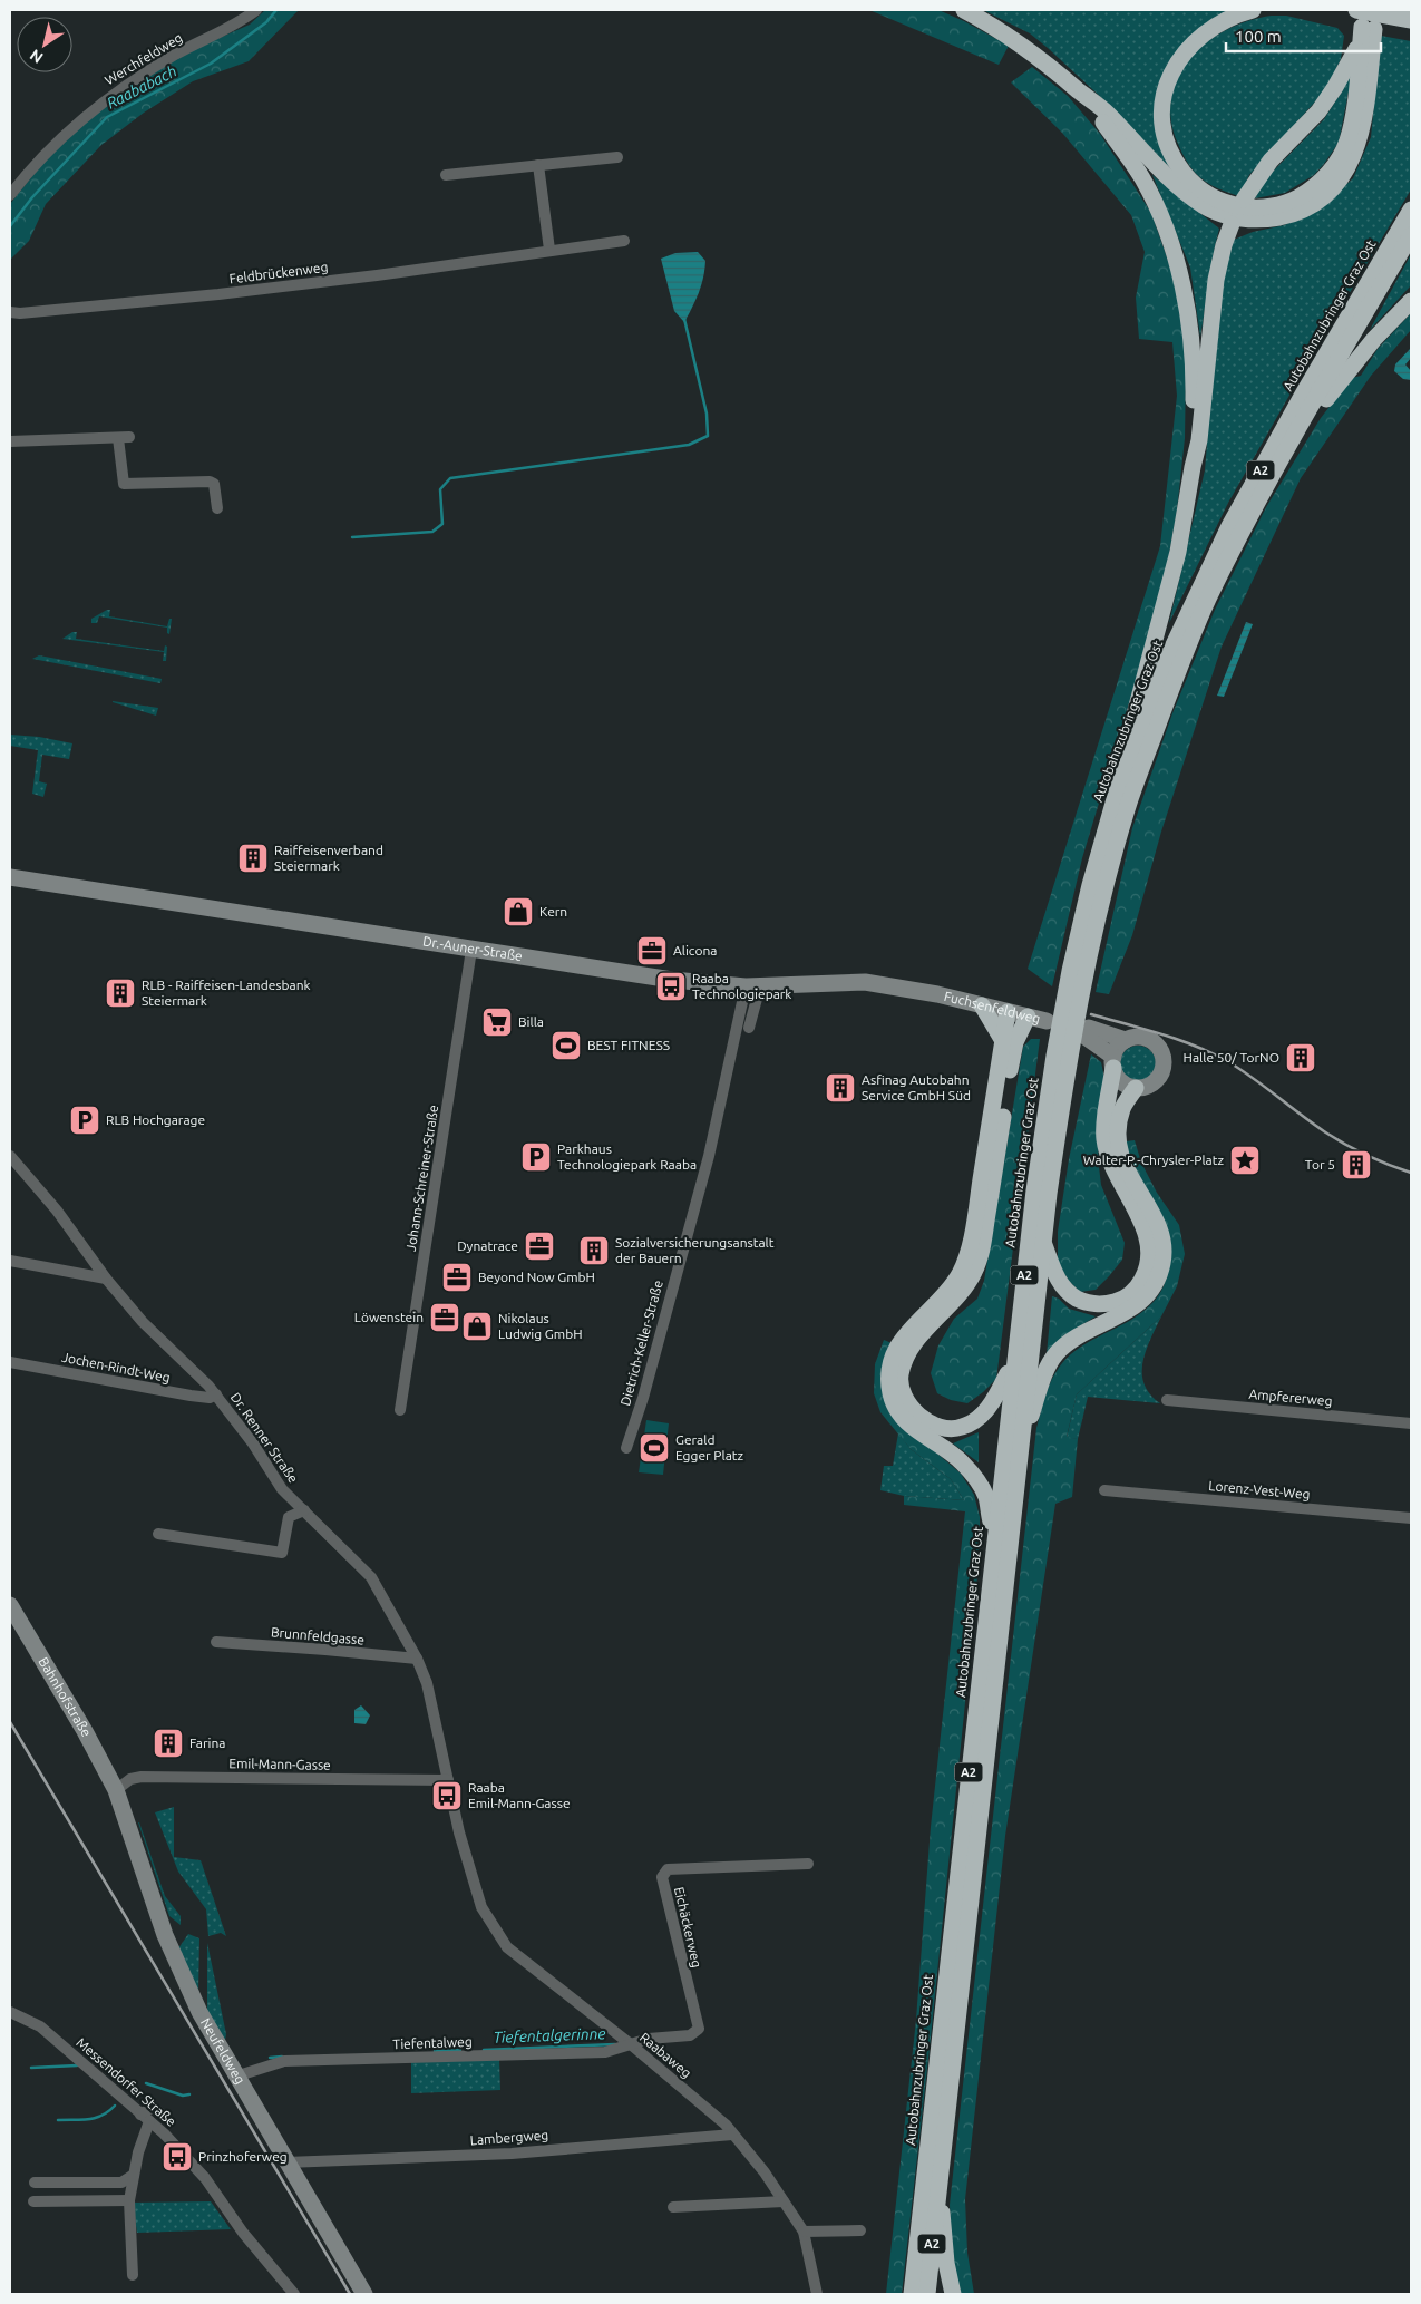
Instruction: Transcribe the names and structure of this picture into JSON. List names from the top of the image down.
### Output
{
  "streets": {
    "highway": ["Autobahnzubringer Graz Ost", "A2"],
    "main road": [
      "Dr.-Auner-Straße",
      "Fuchsenfeldweg",
      "Bahnhofstraße",
      "Neufeldweg"
    ],
    "street": [
      "Werchfeldweg",
      "Feldbrückenweg",
      "Johann-Schreiner-Straße",
      "Dietrich-Keller-Straße",
      "Jochen-Rindt-Weg",
      "Ampfererweg",
      "Dr. Renner Straße",
      "Lorenz-Vest-Weg",
      "Brunnfeldgasse",
      "Emil-Mann-Gasse",
      "Eichäckerweg",
      "Tiefentalweg",
      "Raabaweg",
      "Messendorfer Straße",
      "Lambergweg"
    ]
  },
  "crossings": [
    ["Dr.-Auner-Straße", "Fuchsenfeldweg"],
    ["Dr.-Auner-Straße", "Johann-Schreiner-Straße"],
    ["Dr.-Auner-Straße", "Dietrich-Keller-Straße"],
    ["Jochen-Rindt-Weg", "Dr. Renner Straße"],
    ["Dr. Renner Straße", "Brunnfeldgasse"],
    ["Dr. Renner Straße", "Emil-Mann-Gasse"],
    ["Dr. Renner Straße", "Raabaweg"],
    ["Bahnhofstraße", "Emil-Mann-Gasse"],
    ["Bahnhofstraße", "Neufeldweg"],
    ["Emil-Mann-Gasse", "Neufeldweg"],
    ["Eichäckerweg", "Tiefentalweg"],
    ["Eichäckerweg", "Raabaweg"],
    ["Tiefentalweg", "Neufeldweg"],
    ["Tiefentalweg", "Raabaweg"],
    ["Neufeldweg", "Lambergweg"],
    ["Raabaweg", "Lambergweg"]
  ],
  "water": ["Raababach", "Tiefentalgerinne"],
  "places": {
    "building": [
      "Raiffeisenverband Steiermark",
      "RLB - Raiffeisen-Landesbank Steiermark",
      "Halle 50/ TorNO",
      "Asfinag Autobahn Service GmbH Süd",
      "Tor 5",
      "Sozialversicherungsanstalt der Bauern",
      "Farina"
    ],
    "shop": ["Kern", "Nikolaus Ludwig GmbH"],
    "office": [
      "Alicona",
      "Dynatrace",
      "Beyond Now GmbH",
      "Löwenstein"
    ],
    "bus stop": ["Raaba Technologiepark", "Raaba Emil-Mann-Gasse", "Prinzhoferweg"],
    "supermarket": ["Billa"],
    "sports": ["BEST FITNESS", "Gerald Egger Platz"],
    "parking": ["RLB Hochgarage", "Parkhaus Technologiepark Raaba"],
    "place": ["Walter-P.-Chrysler-Platz"]
  },
  "scale_bar": "100 m",
  "north": "bottom left"
}
